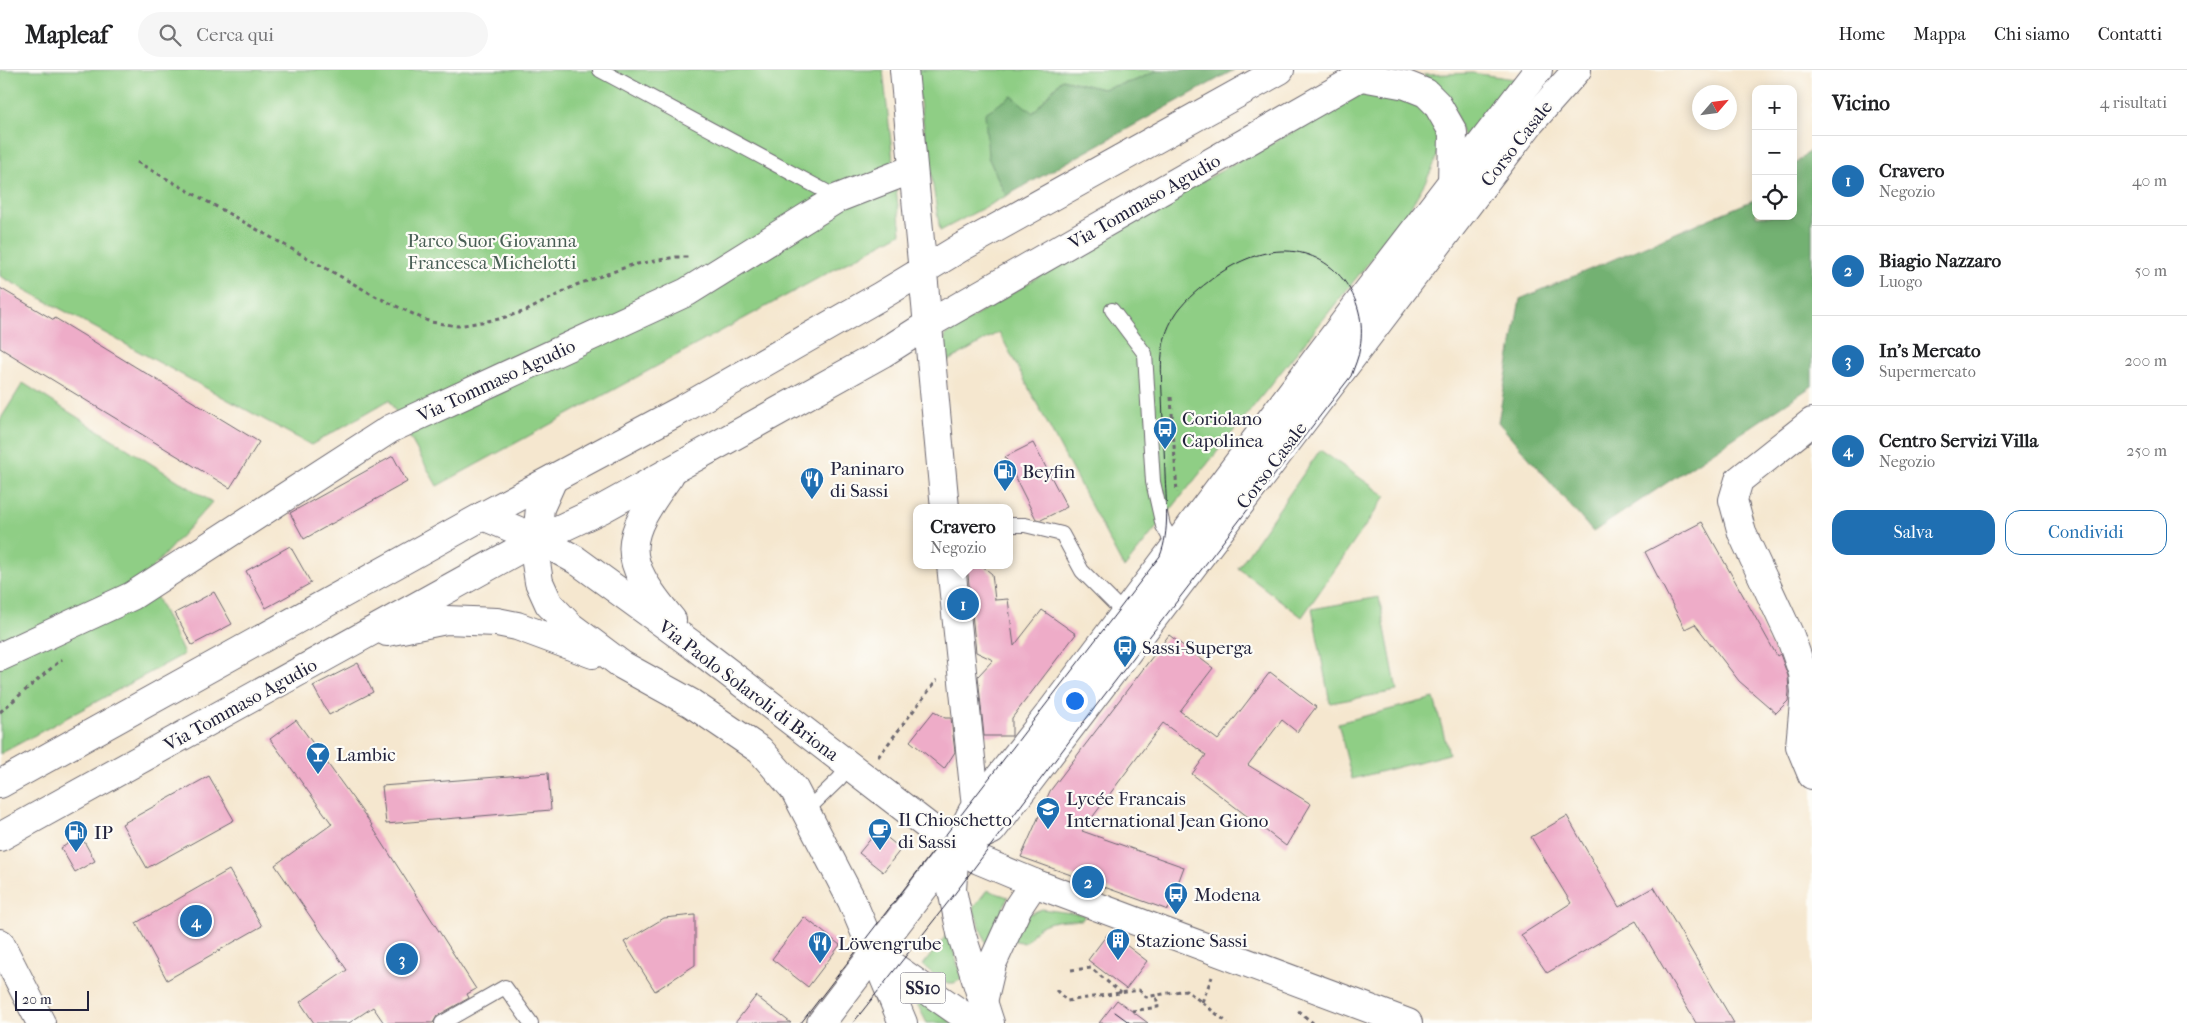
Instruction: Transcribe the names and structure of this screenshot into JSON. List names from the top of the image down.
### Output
{
  "streets": {
    "main road": [
      "Corso Casale",
      "Via Tommaso Agudio",
      "Via Paolo Solaroli di Briona",
      "SS10"
    ]
  },
  "crossings": [
    ["Corso Casale", "Via Paolo Solaroli di Briona"],
    ["Corso Casale", "SS10"],
    ["Via Tommaso Agudio", "Via Paolo Solaroli di Briona"]
  ],
  "parks": ["Parco Suor Giovanna Francesca Michelotti"],
  "places": {
    "bus stop": ["Coriolano Capolinea", "Sassi-Superga", "Modena"],
    "fuel station": ["Beyfin", "IP"],
    "restaurant": ["Paninaro di Sassi", "Löwengrube"],
    "bar": ["Lambic"],
    "school or university": ["Lycée Francais International Jean Giono"],
    "cafe": ["Il Chioschetto di Sassi"],
    "building": ["Stazione Sassi"]
  },
  "scale_bar": "20 m",
  "north": "top right",
  "page": {
    "header": "Mapleaf",
    "search": "Cerca qui",
    "nav": [
      "Home",
      "Mappa",
      "Chi siamo",
      "Contatti"
    ],
    "heading": ["Vicino", "4 risultati"],
    "map_buttons": ["+", "−"],
    "list": [
      {
        "mark": "1",
        "name": "Cravero",
        "note": "Negozio",
        "value": "40 m"
      },
      {
        "mark": "2",
        "name": "Biagio Nazzaro",
        "note": "Luogo",
        "value": "50 m"
      },
      {
        "mark": "3",
        "name": "In's Mercato",
        "note": "Supermercato",
        "value": "200 m"
      },
      {
        "mark": "4",
        "name": "Centro Servizi Villa",
        "note": "Negozio",
        "value": "250 m"
      }
    ],
    "buttons": ["Salva", "Condividi"],
    "popup": ["Cravero", "Negozio"],
    "pins": [
      "1",
      "2",
      "4",
      "3"
    ],
    "scale": "20 m"
  }
}
